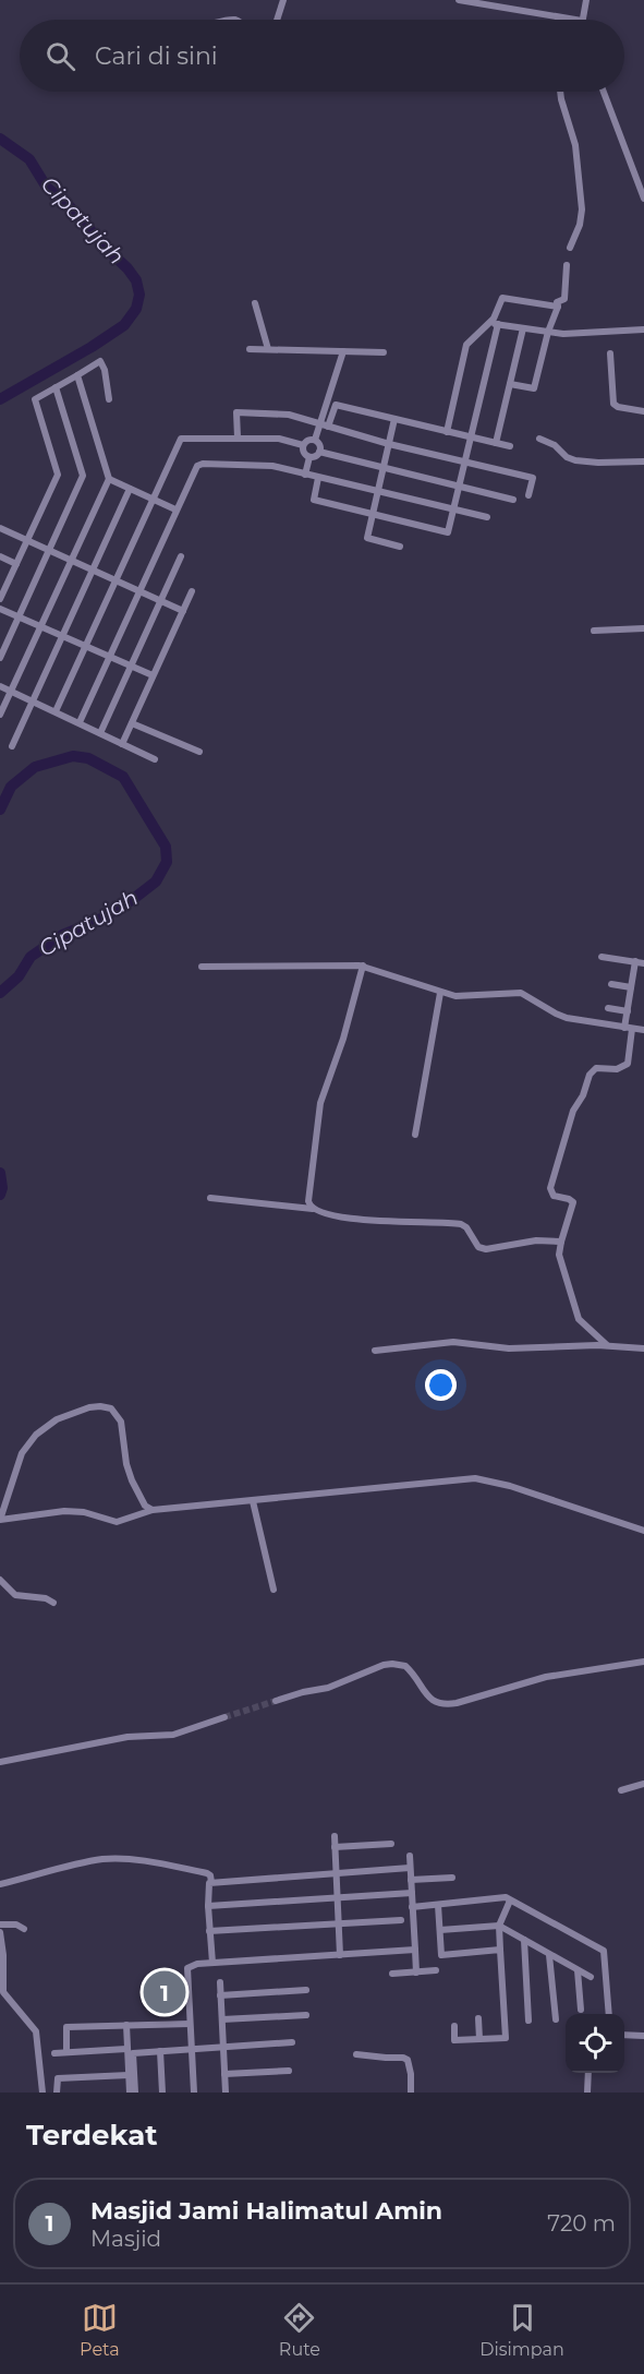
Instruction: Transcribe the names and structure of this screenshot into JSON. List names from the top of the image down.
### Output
{
  "water": ["Cipatujah"],
  "page": {
    "search": "Cari di sini",
    "pins": "1",
    "heading": "Terdekat",
    "list": [
      {
        "mark": "1",
        "name": "Masjid Jami Halimatul Amin",
        "note": "Masjid",
        "value": "720 m"
      }
    ],
    "nav": ["Peta", "Rute", "Disimpan"]
  }
}
